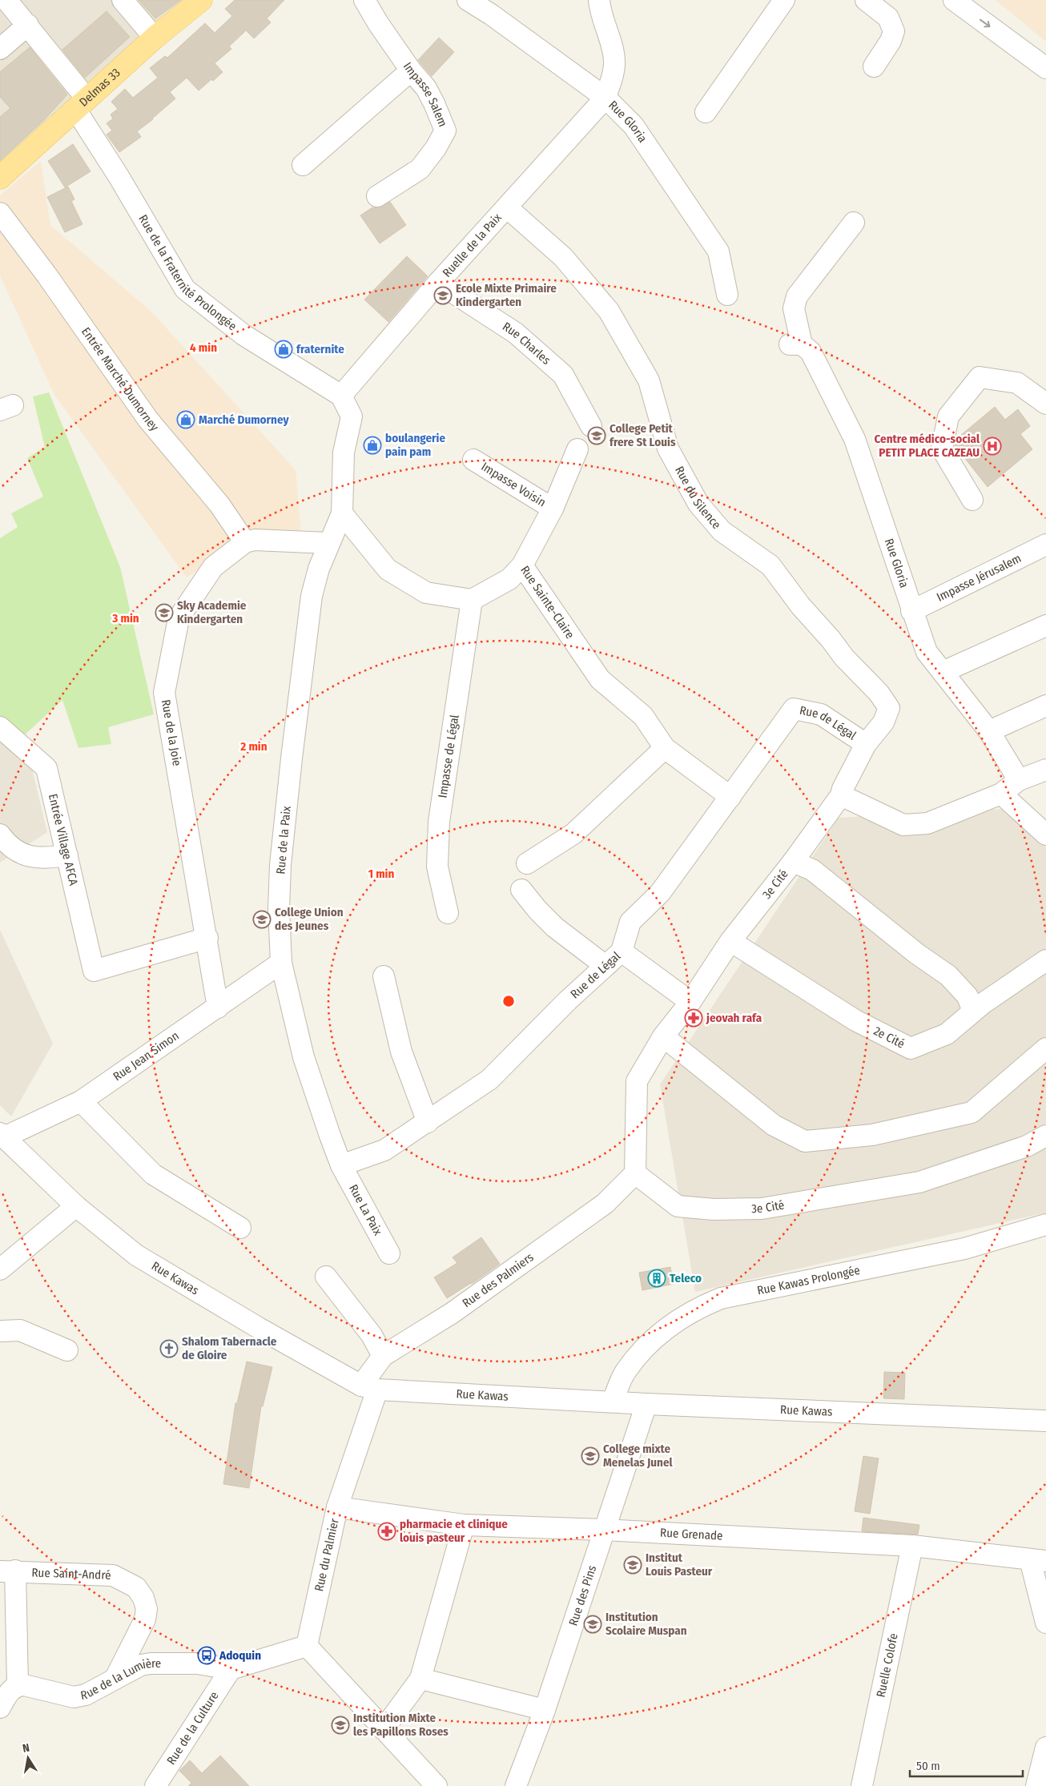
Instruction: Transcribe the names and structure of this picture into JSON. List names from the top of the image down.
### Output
{
  "streets": {
    "main road": ["Delmas 33"],
    "street": [
      "Impasse Salem",
      "Rue Gloria",
      "Ruelle de la Paix",
      "Rue de la Fraternité Prolongée",
      "Rue Charles",
      "Entrée Marché Dumorney",
      "Impasse Voisin",
      "Rue du Silence",
      "Impasse Jérusalem",
      "Rue Sainte-Claire",
      "Rue de Légal",
      "Rue de la Joie",
      "Impasse de Légal",
      "Entrée Village AFCA",
      "Rue de la Paix",
      "3e Cité",
      "2e Cité",
      "Rue Jean Simon",
      "Rue La Paix",
      "Rue Kawas",
      "Rue Kawas Prolongée",
      "Rue des Palmiers",
      "Rue Grenade",
      "Rue du Palmier",
      "Rue Saint-André",
      "Rue des Pins",
      "Ruelle Colofe",
      "Rue de la Lumière",
      "Rue de la Culture"
    ]
  },
  "crossings": [
    ["Delmas 33", "Rue de la Fraternité Prolongée"],
    ["Rue Gloria", "Ruelle de la Paix"],
    ["Rue Gloria", "Impasse Jérusalem"],
    ["Ruelle de la Paix", "Rue de la Fraternité Prolongée"],
    ["Ruelle de la Paix", "Rue Charles"],
    ["Ruelle de la Paix", "Rue du Silence"],
    ["Entrée Marché Dumorney", "Rue de la Joie"],
    ["Rue du Silence", "Rue de Légal"],
    ["Rue du Silence", "3e Cité"],
    ["Rue Sainte-Claire", "Rue de Légal"],
    ["Rue Sainte-Claire", "Impasse de Légal"],
    ["Rue de Légal", "Rue de la Paix"],
    ["Rue de Légal", "3e Cité"],
    ["Rue de Légal", "Rue La Paix"],
    ["Rue de la Joie", "Entrée Village AFCA"],
    ["Rue de la Joie", "Rue Jean Simon"],
    ["Rue de la Paix", "Rue Jean Simon"],
    ["Rue de la Paix", "Rue La Paix"],
    ["3e Cité", "2e Cité"],
    ["3e Cité", "Rue des Palmiers"],
    ["Rue Jean Simon", "Rue Kawas"],
    ["Rue Kawas", "Rue Kawas Prolongée"],
    ["Rue Kawas", "Rue des Palmiers"],
    ["Rue Kawas", "Rue du Palmier"],
    ["Rue Kawas", "Rue des Pins"],
    ["Rue des Palmiers", "Rue du Palmier"],
    ["Rue Grenade", "Rue du Palmier"],
    ["Rue Grenade", "Rue des Pins"],
    ["Rue Grenade", "Ruelle Colofe"],
    ["Rue Saint-André", "Rue de la Lumière"],
    ["Rue de la Lumière", "Rue de la Culture"]
  ],
  "places": {
    "school or university": [
      "Ecole Mixte Primaire Kindergarten",
      "College Petit frere St Louis",
      "Sky Academie Kindergarten",
      "College Union des Jeunes",
      "College mixte Menelas Junel",
      "Institut Louis Pasteur",
      "Institution Scolaire Muspan",
      "Institution Mixte les Papillons Roses"
    ],
    "shop": ["fraternite", "Marché Dumorney", "boulangerie pain pam"],
    "hospital": ["Centre médico-social PETIT PLACE CAZEAU"],
    "pharmacy": ["jeovah rafa", "pharmacie et clinique louis pasteur"],
    "building": ["Teleco"],
    "church": ["Shalom Tabernacle de Gloire"],
    "bus stop": ["Adoquin"]
  },
  "scale_bar": "50 m",
  "north": "top",
  "rings": [
    "4 min",
    "3 min",
    "2 min",
    "1 min"
  ]
}
